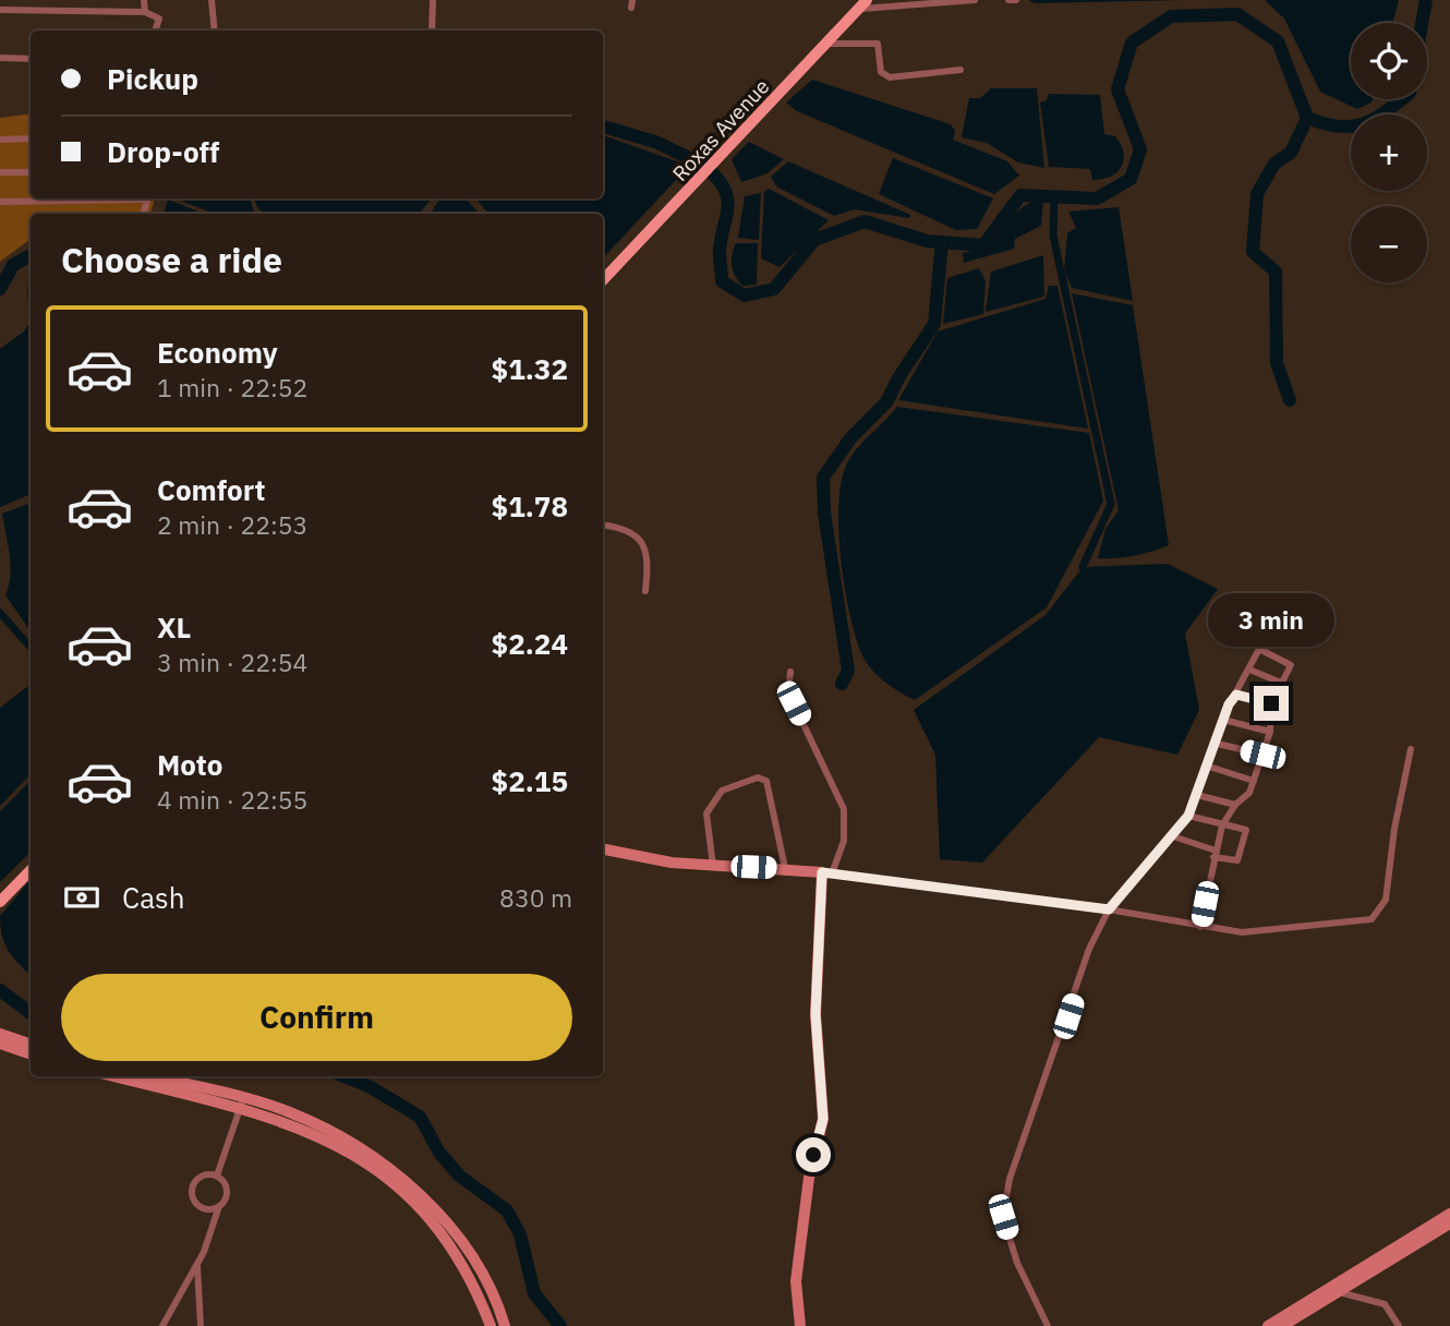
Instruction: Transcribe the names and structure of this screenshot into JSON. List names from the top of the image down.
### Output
{
  "streets": {
    "main road": ["Roxas Avenue"]
  },
  "page": {
    "map_buttons": ["+", "−"],
    "banner": ["Pickup", "Drop-off"],
    "heading": "Choose a ride",
    "list": [
      {
        "name": "Economy",
        "note": "1 min · 22:52",
        "value": "$1.32"
      },
      {
        "name": "Comfort",
        "note": "2 min · 22:53",
        "value": "$1.78"
      },
      {
        "name": "XL",
        "note": "3 min · 22:54",
        "value": "$2.24"
      },
      {
        "name": "Moto",
        "note": "4 min · 22:55",
        "value": "$2.15"
      }
    ],
    "bubble": "3 min",
    "pay": ["Cash", "830 m"],
    "buttons": "Confirm"
  }
}
